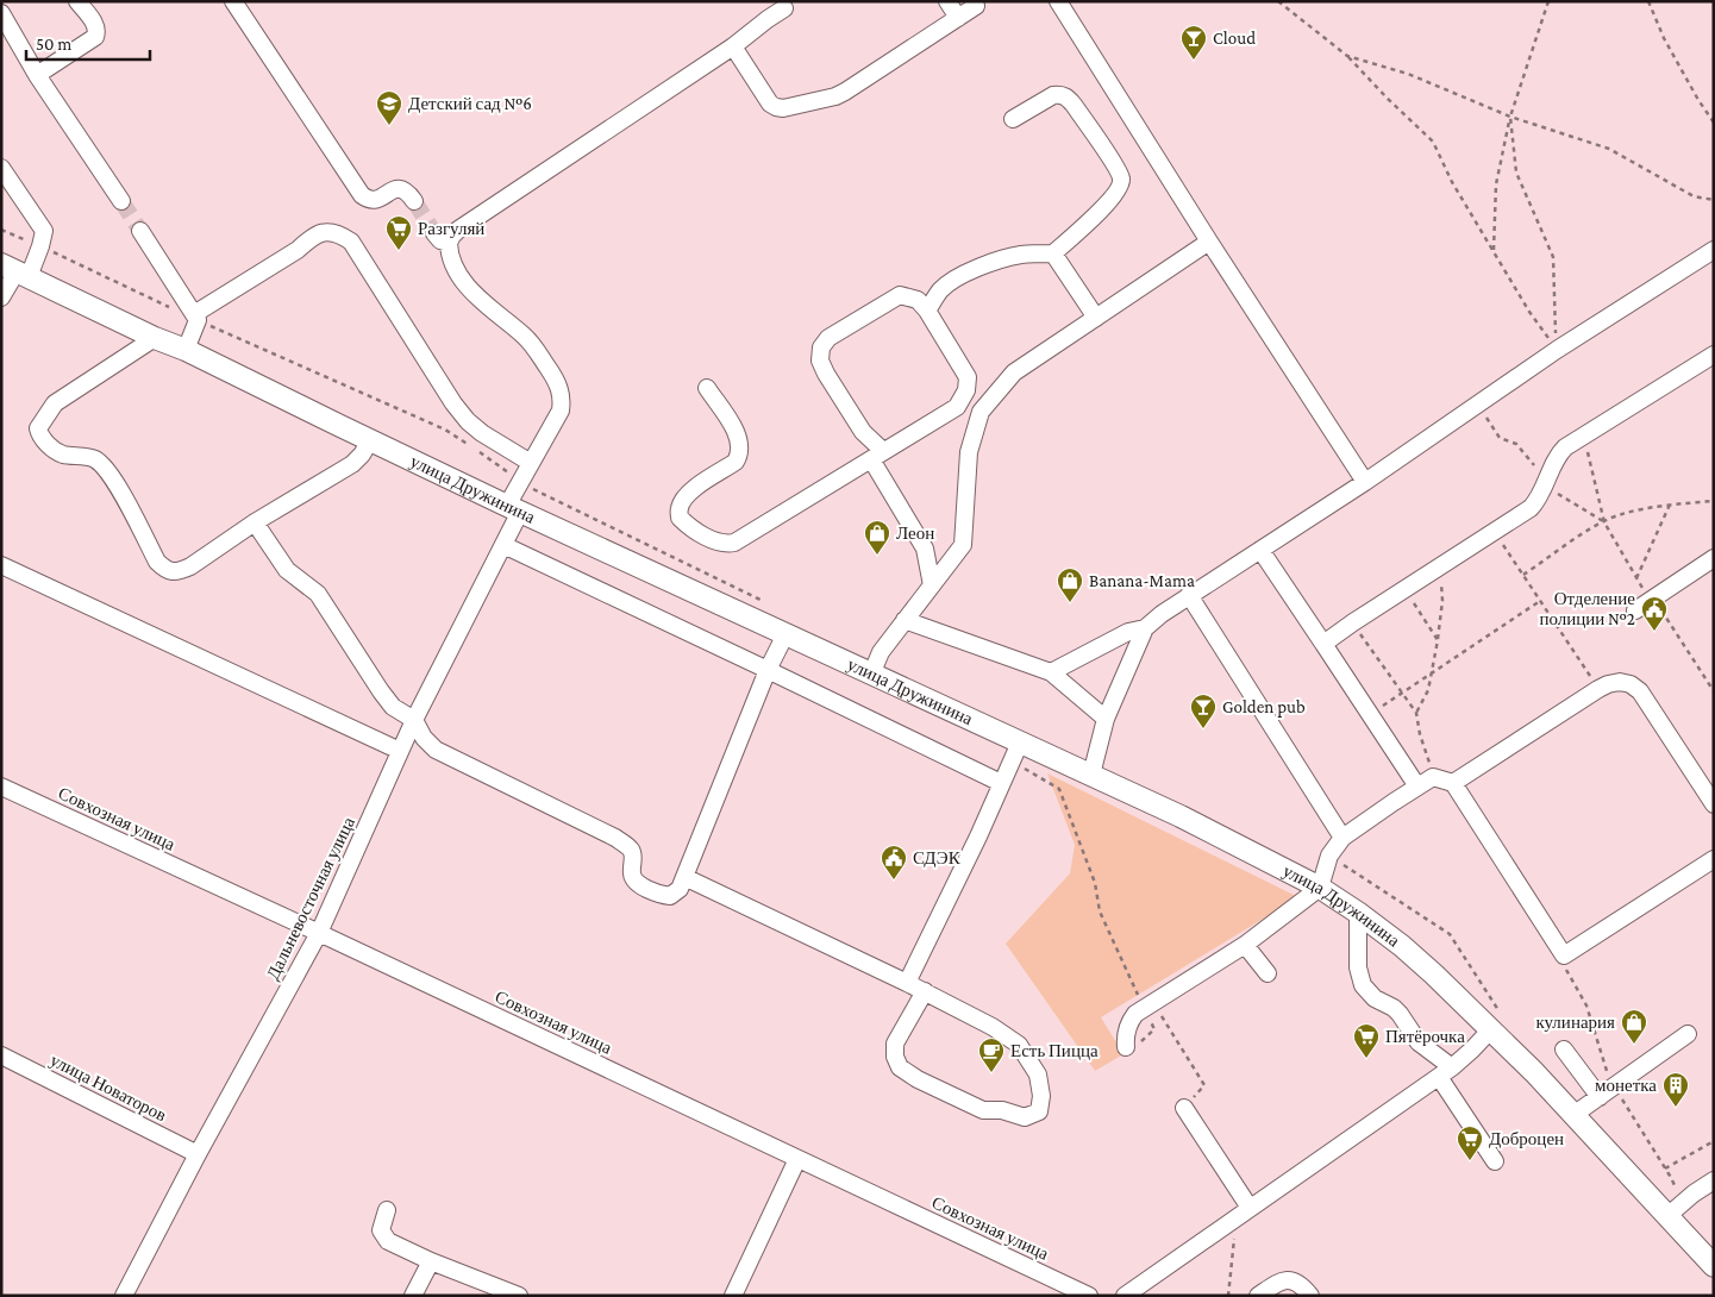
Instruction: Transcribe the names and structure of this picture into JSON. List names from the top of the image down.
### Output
{
  "streets": {
    "main road": ["улица Дружинина"],
    "street": ["Совхозная улица", "Дальневосточная улица", "улица Новаторов"]
  },
  "crossings": [
    ["улица Дружинина", "Дальневосточная улица"],
    ["Совхозная улица", "Дальневосточная улица"],
    ["Дальневосточная улица", "улица Новаторов"]
  ],
  "places": {
    "bar": ["Cloud", "Golden pub"],
    "school or university": ["Детский сад №6"],
    "supermarket": ["Разгуляй", "Пятёрочка", "Доброцен"],
    "shop": ["Леон", "Banana-Mama", "кулинария"],
    "public building": ["Отделение полиции №2", "СДЭК"],
    "cafe": ["Есть Пицца"],
    "building": ["монетка"]
  },
  "scale_bar": "50 m"
}
